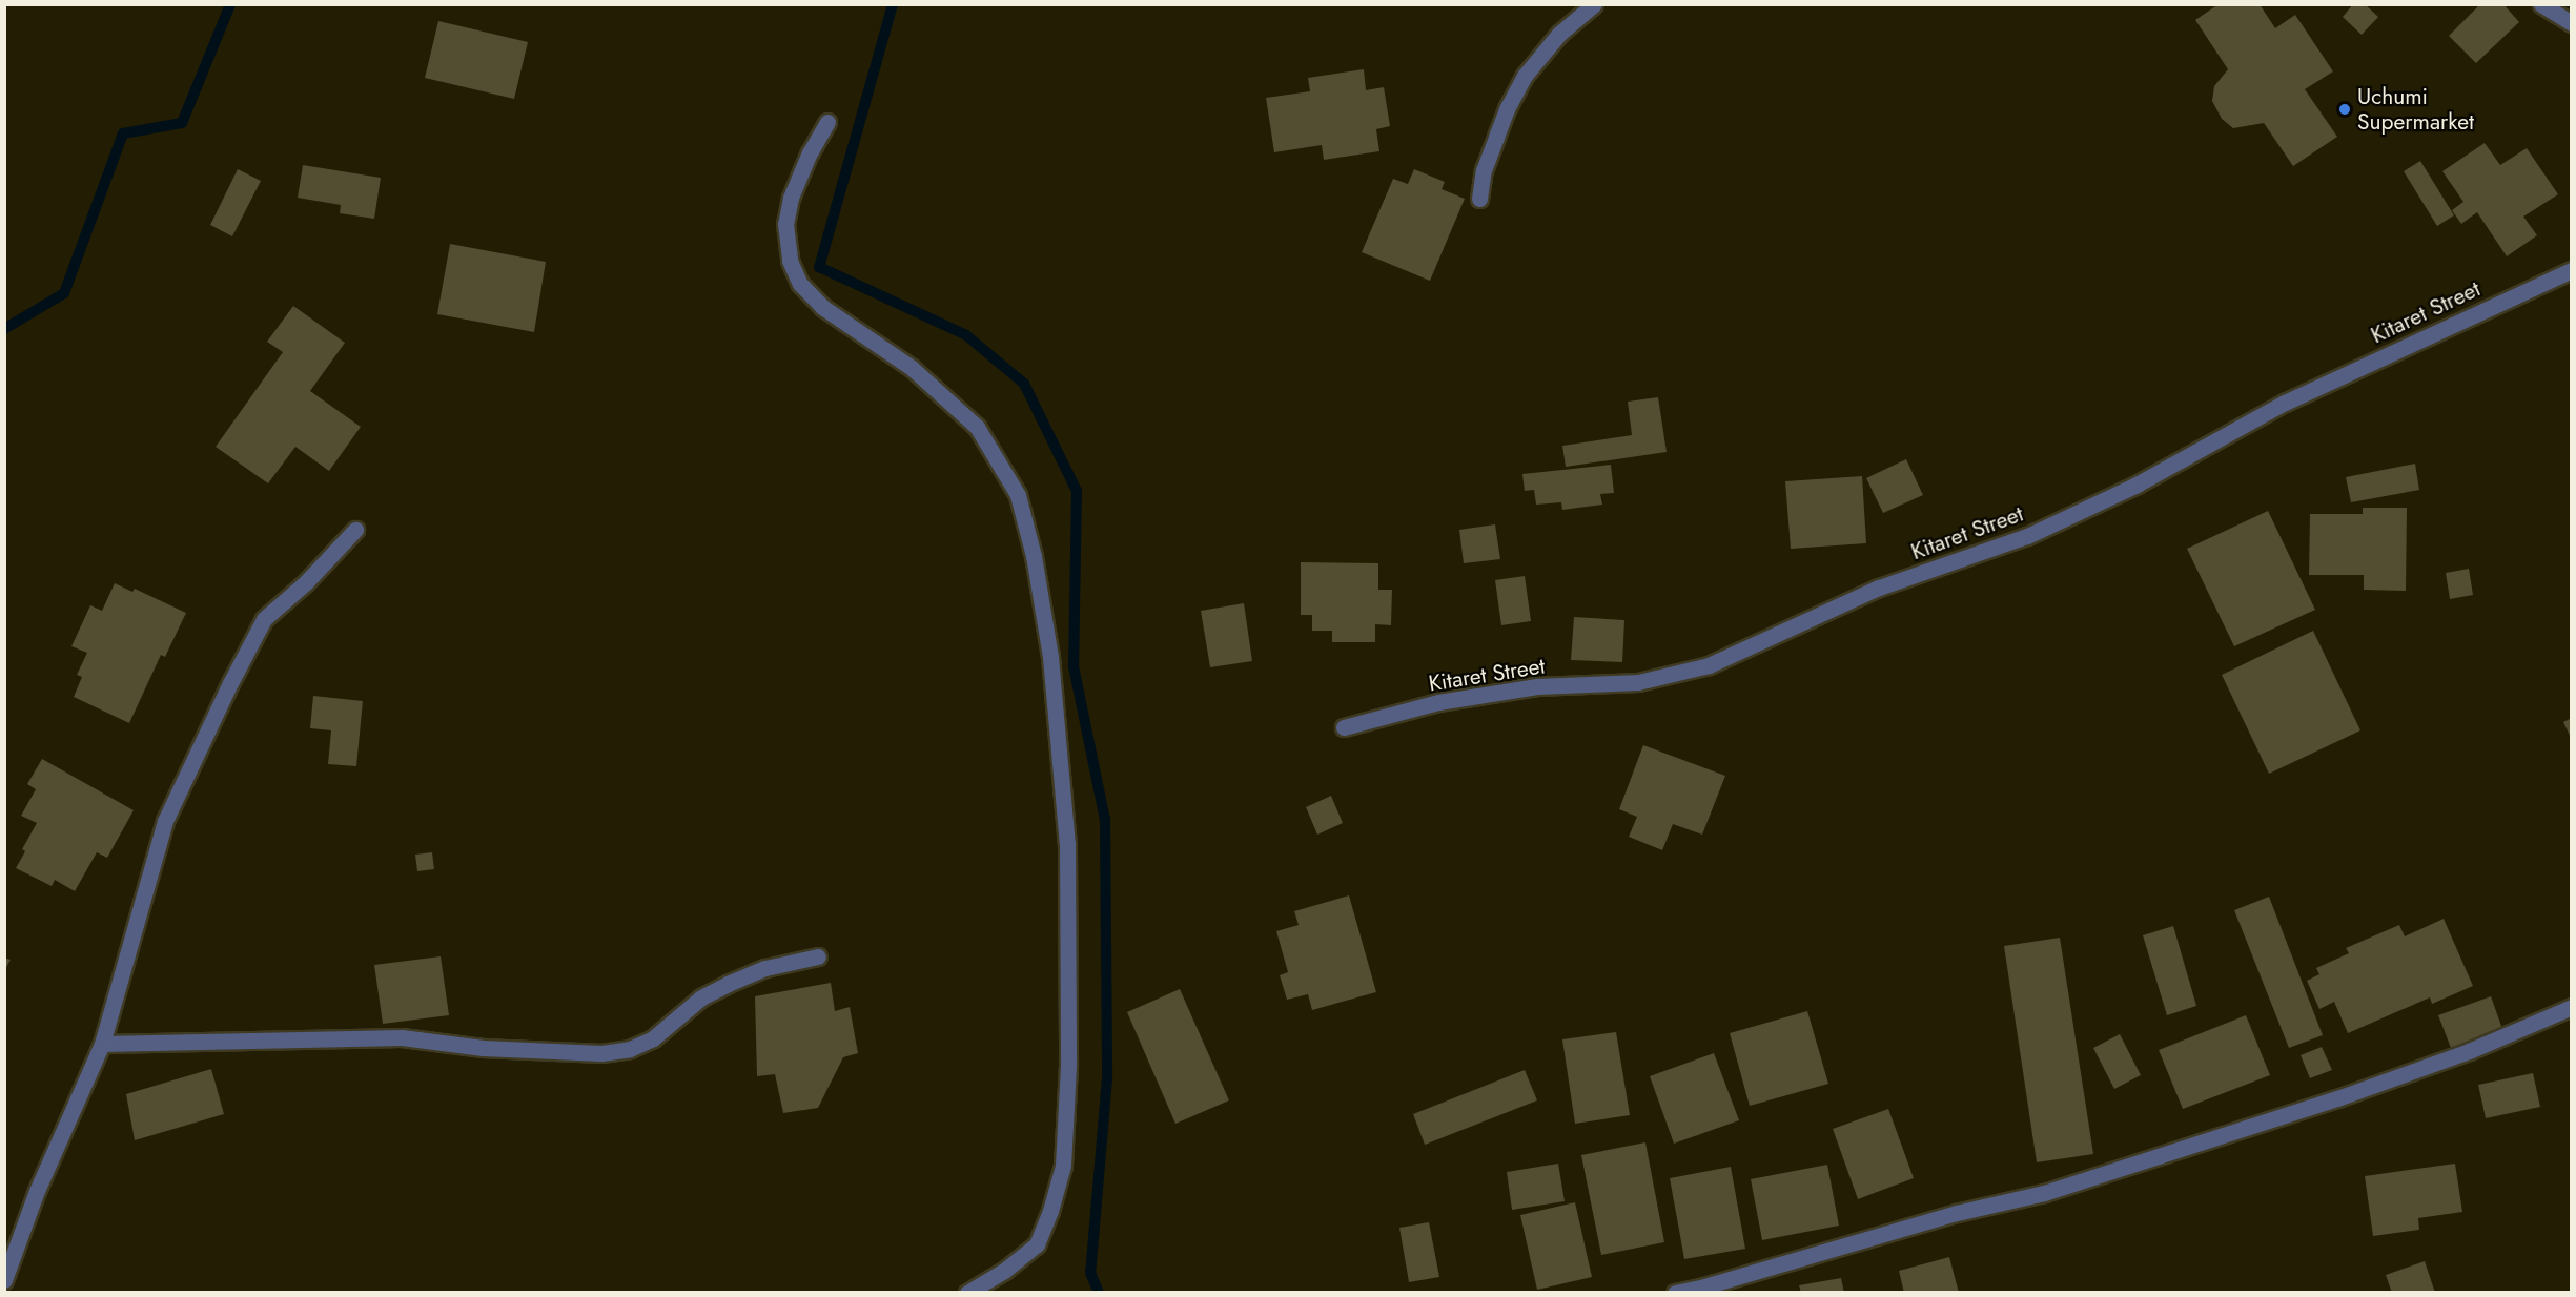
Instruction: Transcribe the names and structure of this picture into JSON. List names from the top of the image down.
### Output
{
  "streets": {
    "street": ["Kitaret Street"]
  },
  "places": ["Uchumi Supermarket"]
}
